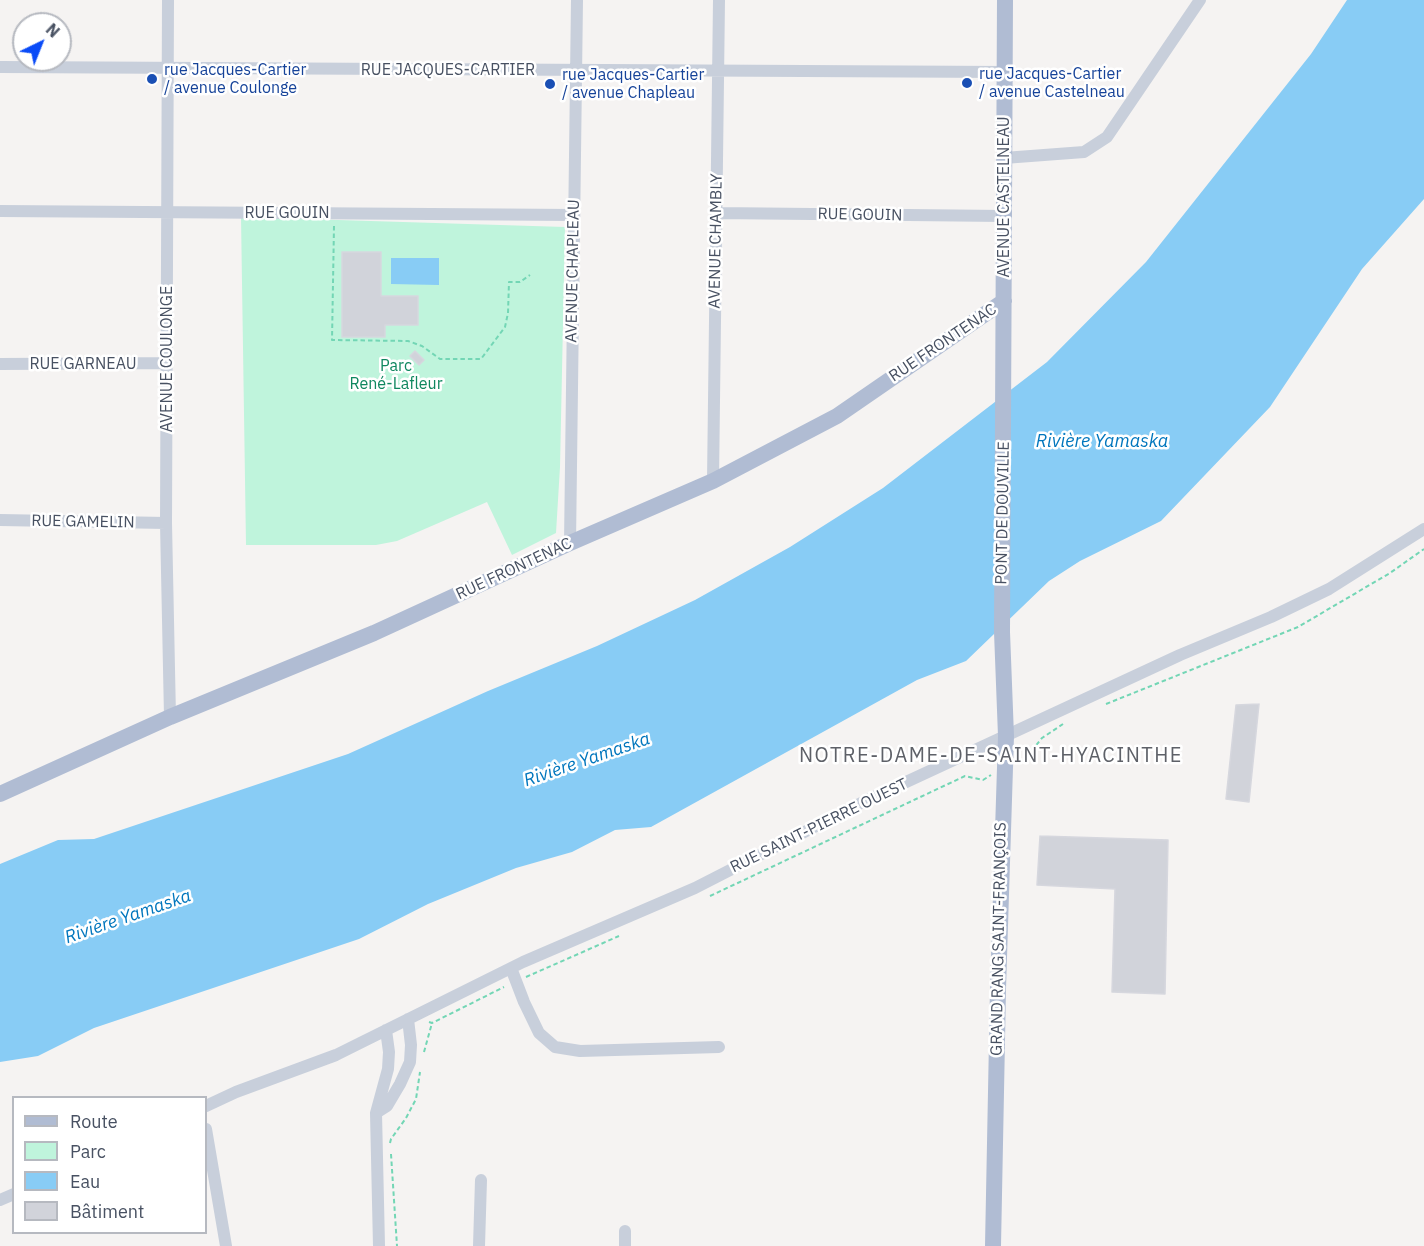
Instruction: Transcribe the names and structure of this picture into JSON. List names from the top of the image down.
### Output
{
  "streets": {
    "main road": [
      "AVENUE CASTELNEAU",
      "RUE FRONTENAC",
      "PONT DE DOUVILLE",
      "GRAND RANG SAINT-FRANÇOIS"
    ],
    "street": [
      "RUE JACQUES-CARTIER",
      "RUE GOUIN",
      "AVENUE CHAMBLY",
      "AVENUE CHAPLEAU",
      "AVENUE COULONGE",
      "RUE GARNEAU",
      "RUE GAMELIN",
      "RUE SAINT-PIERRE OUEST"
    ]
  },
  "crossings": [
    ["RUE JACQUES-CARTIER", "AVENUE CASTELNEAU"],
    ["RUE JACQUES-CARTIER", "AVENUE CHAMBLY"],
    ["RUE JACQUES-CARTIER", "AVENUE CHAPLEAU"],
    ["RUE JACQUES-CARTIER", "AVENUE COULONGE"],
    ["AVENUE CASTELNEAU", "RUE GOUIN"],
    ["AVENUE CASTELNEAU", "RUE FRONTENAC"],
    ["AVENUE CASTELNEAU", "PONT DE DOUVILLE"],
    ["RUE GOUIN", "AVENUE CHAMBLY"],
    ["RUE GOUIN", "AVENUE CHAPLEAU"],
    ["RUE GOUIN", "AVENUE COULONGE"],
    ["AVENUE CHAMBLY", "RUE FRONTENAC"],
    ["AVENUE CHAPLEAU", "RUE FRONTENAC"],
    ["RUE FRONTENAC", "AVENUE COULONGE"],
    ["AVENUE COULONGE", "RUE GARNEAU"],
    ["AVENUE COULONGE", "RUE GAMELIN"],
    ["PONT DE DOUVILLE", "GRAND RANG SAINT-FRANÇOIS"],
    ["RUE SAINT-PIERRE OUEST", "GRAND RANG SAINT-FRANÇOIS"]
  ],
  "districts": ["NOTRE-DAME-DE-SAINT-HYACINTHE"],
  "water": ["Rivière Yamaska"],
  "parks": ["Parc René-Lafleur"],
  "places": ["rue Jacques-Cartier / avenue Coulonge", "rue Jacques-Cartier / avenue Castelneau", "rue Jacques-Cartier / avenue Chapleau"],
  "legend": [
    "Route",
    "Parc",
    "Eau",
    "Bâtiment"
  ],
  "north": "top right"
}
